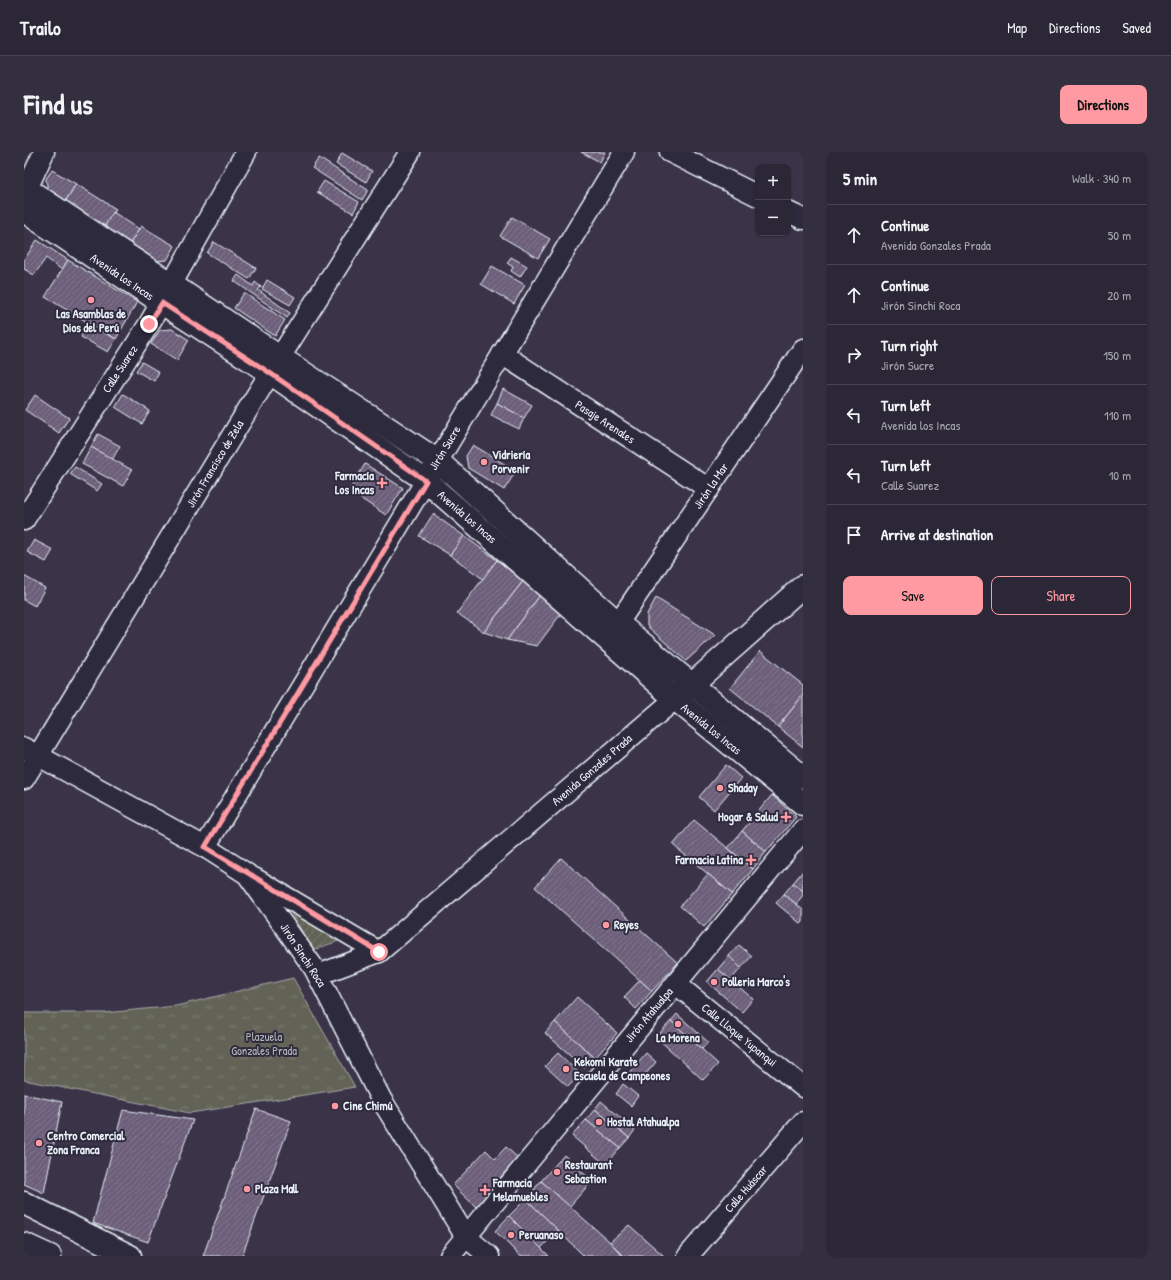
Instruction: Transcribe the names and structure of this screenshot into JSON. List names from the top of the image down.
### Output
{
  "streets": {
    "street": [
      "Avenida los Incas",
      "Calle Suarez",
      "Pasaje Arenales",
      "Jirón Sucre",
      "Jirón Francisco de Zela",
      "Jirón la Mar",
      "Avenida Gonzales Prada",
      "Jirón Sinchi Roca",
      "Jirón Atahualpa",
      "Calle Lloque Yupanqui",
      "Calle Huáscar"
    ]
  },
  "crossings": [
    ["Avenida los Incas", "Calle Suarez"],
    ["Avenida los Incas", "Jirón Sucre"],
    ["Avenida los Incas", "Jirón Francisco de Zela"],
    ["Avenida los Incas", "Jirón la Mar"],
    ["Avenida los Incas", "Avenida Gonzales Prada"],
    ["Pasaje Arenales", "Jirón Sucre"],
    ["Pasaje Arenales", "Jirón la Mar"],
    ["Jirón Sucre", "Jirón Sinchi Roca"],
    ["Jirón Francisco de Zela", "Jirón Sinchi Roca"],
    ["Avenida Gonzales Prada", "Jirón Sinchi Roca"],
    ["Jirón Sinchi Roca", "Jirón Atahualpa"],
    ["Jirón Atahualpa", "Calle Lloque Yupanqui"]
  ],
  "parks": ["Plazuela Gonzales Prada"],
  "places": {
    "other": [
      "Las Asamblas de Dios del Perú",
      "Vidriería Porvenir",
      "Shaday",
      "Reyes",
      "Polleria Marco's",
      "La Morena",
      "Kekomi Karate Escuela de Campeones",
      "Cine Chimú",
      "Hostal Atahualpa",
      "Centro Comercial Zona Franca",
      "Restaurant Sebastion",
      "Plaza Mall",
      "Peruanaso"
    ],
    "health": [
      "Farmacía Los Incas",
      "Hogar & Salud",
      "Farmacia Latina",
      "Farmacia Melamuebles"
    ]
  },
  "page": {
    "header": "Trailo",
    "nav": ["Map", "Directions", "Saved"],
    "title": "Find us",
    "buttons": [
      "Directions",
      ["Save", "Share"]
    ],
    "heading": ["5 min", "Walk · 340 m"],
    "map_buttons": ["+", "−"],
    "list": [
      ["Continue", "Avenida Gonzales Prada", "50 m"],
      ["Continue", "Jirón Sinchi Roca", "20 m"],
      ["Turn right", "Jirón Sucre", "150 m"],
      ["Turn left", "Avenida los Incas", "110 m"],
      ["Turn left", "Calle Suarez", "10 m"],
      "Arrive at destination"
    ]
  }
}
